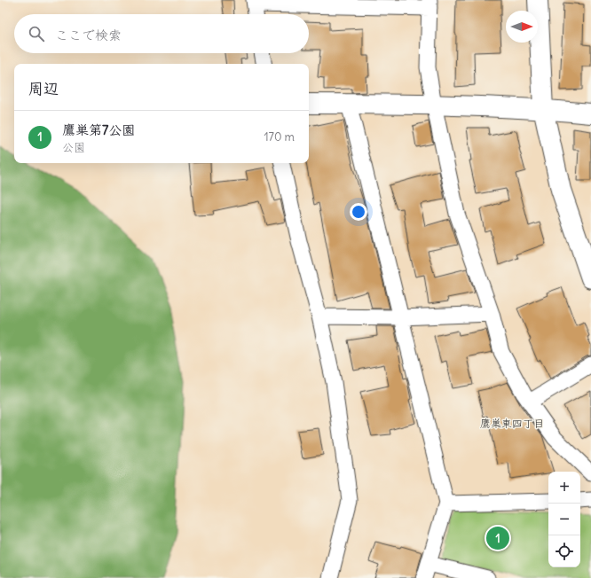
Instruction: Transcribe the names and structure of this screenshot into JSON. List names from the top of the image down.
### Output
{
  "districts": ["鷹巣東四丁目"],
  "north": "right",
  "page": {
    "search": "ここで検索",
    "heading": "周辺",
    "list": [
      {
        "mark": "1",
        "name": "鷹巣第7公園",
        "note": "公園",
        "value": "170 m"
      }
    ],
    "map_buttons": ["+", "−"],
    "pins": "1"
  }
}
